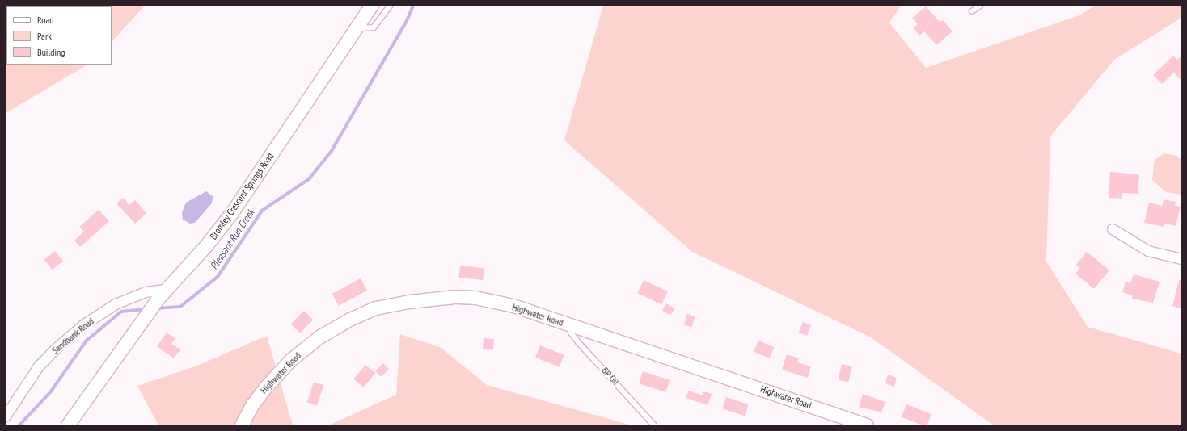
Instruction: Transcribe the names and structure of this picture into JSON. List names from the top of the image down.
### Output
{
  "streets": {
    "street": ["Bromley Crescent Springs Road", "Highwater Road", "Sandbank Road"],
    "lane": ["BP Oil"]
  },
  "crossings": [
    ["Bromley Crescent Springs Road", "Sandbank Road"],
    ["Highwater Road", "BP Oil"]
  ],
  "water": ["Pleasant Run Creek"],
  "legend": ["Road", "Park", "Building"]
}
